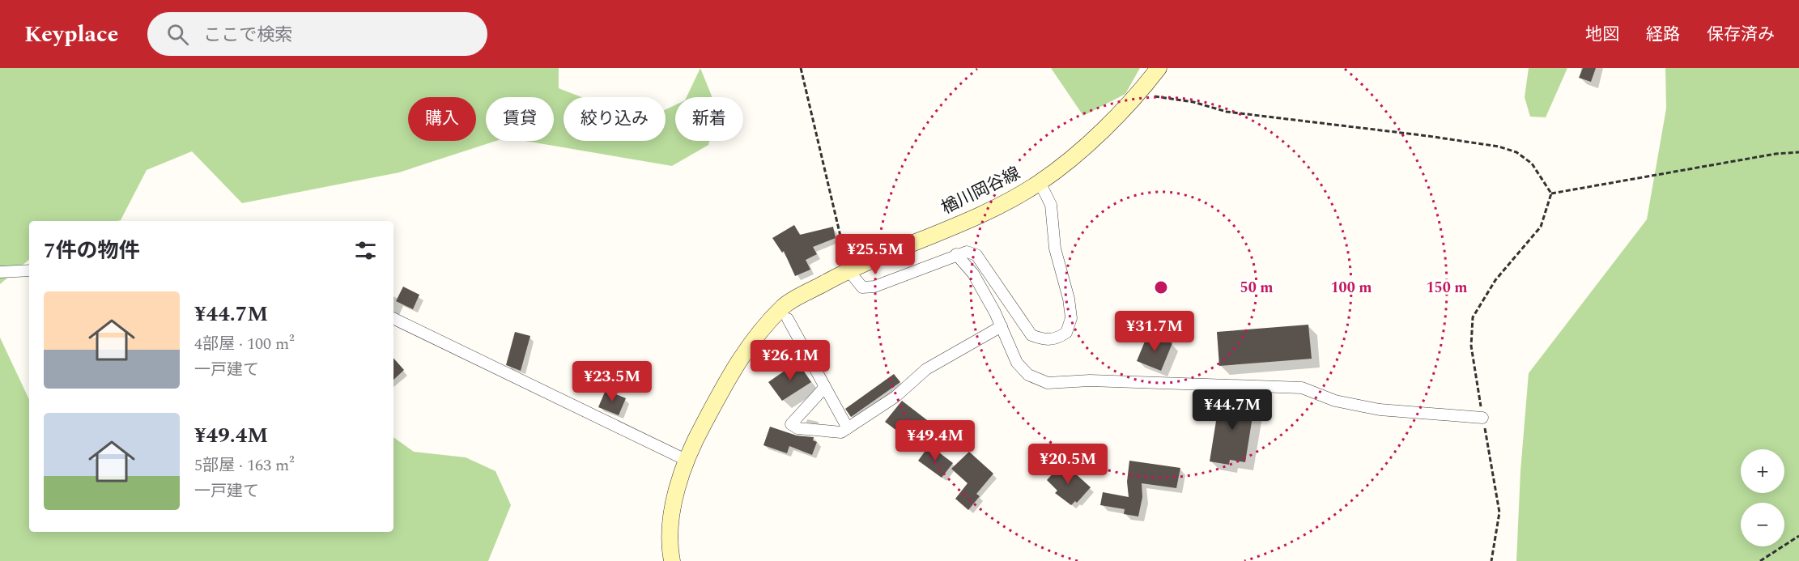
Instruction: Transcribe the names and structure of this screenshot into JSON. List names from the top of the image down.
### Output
{
  "streets": {
    "main road": ["楢川岡谷線"]
  },
  "page": {
    "header": "Keyplace",
    "search": "ここで検索",
    "nav": ["地図", "経路", "保存済み"],
    "chip": [
      "購入",
      "賃貸",
      "絞り込み",
      "新着"
    ],
    "heading": "7件の物件",
    "price": [
      "¥25.5M",
      "¥31.7M",
      "¥26.1M",
      "¥23.5M",
      "¥44.7M",
      "¥49.4M",
      "¥20.5M"
    ],
    "list": [
      {
        "name": "¥44.7M",
        "note": "4部屋 · 100 m² · 一戸建て"
      },
      {
        "name": "¥49.4M",
        "note": "5部屋 · 163 m² · 一戸建て"
      }
    ],
    "map_buttons": ["+", "−"]
  },
  "rings": ["50 m", "100 m", "150 m"]
}
